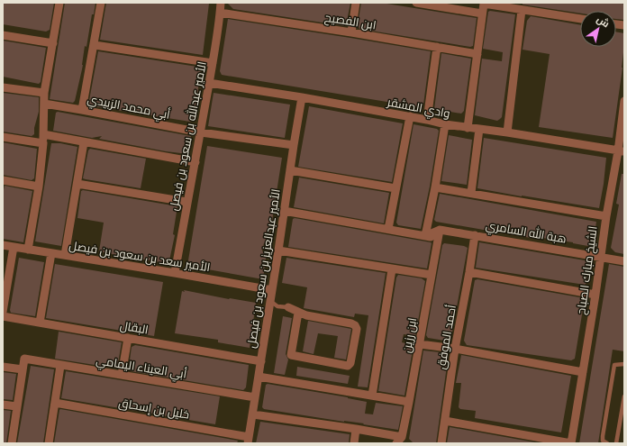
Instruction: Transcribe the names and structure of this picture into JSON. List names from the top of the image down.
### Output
{
  "streets": {
    "street": [
      "ابن الفصيح",
      "أبي محمد الزبيدي",
      "وادي المشقر",
      "الأمير عبدالله بن سعود بن فيصل",
      "هبة الله السامري",
      "الأمير سعد بن سعود بن فيصل",
      "الأمير عبدالعزيز بن سعود بن فيصل",
      "الشيخ مبارك الصباح",
      "البقال",
      "ابن رزين",
      "أحمد الموفق",
      "أبي العيناء اليمامي",
      "خليل بن إسحاق"
    ]
  },
  "crossings": [
    ["ابن الفصيح", "الأمير عبدالله بن سعود بن فيصل"],
    ["أبي محمد الزبيدي", "الأمير عبدالله بن سعود بن فيصل"],
    ["أبي محمد الزبيدي", "الأمير عبدالعزيز بن سعود بن فيصل"],
    ["وادي المشقر", "الأمير عبدالله بن سعود بن فيصل"],
    ["وادي المشقر", "الأمير عبدالعزيز بن سعود بن فيصل"],
    ["وادي المشقر", "الشيخ مبارك الصباح"],
    ["الأمير عبدالله بن سعود بن فيصل", "الأمير سعد بن سعود بن فيصل"],
    ["هبة الله السامري", "الشيخ مبارك الصباح"],
    ["هبة الله السامري", "ابن رزين"],
    ["هبة الله السامري", "أحمد الموفق"],
    ["الأمير سعد بن سعود بن فيصل", "الأمير عبدالعزيز بن سعود بن فيصل"],
    ["الأمير عبدالعزيز بن سعود بن فيصل", "البقال"],
    ["الأمير عبدالعزيز بن سعود بن فيصل", "أبي العيناء اليمامي"],
    ["الأمير عبدالعزيز بن سعود بن فيصل", "خليل بن إسحاق"]
  ],
  "north": "top right"
}
